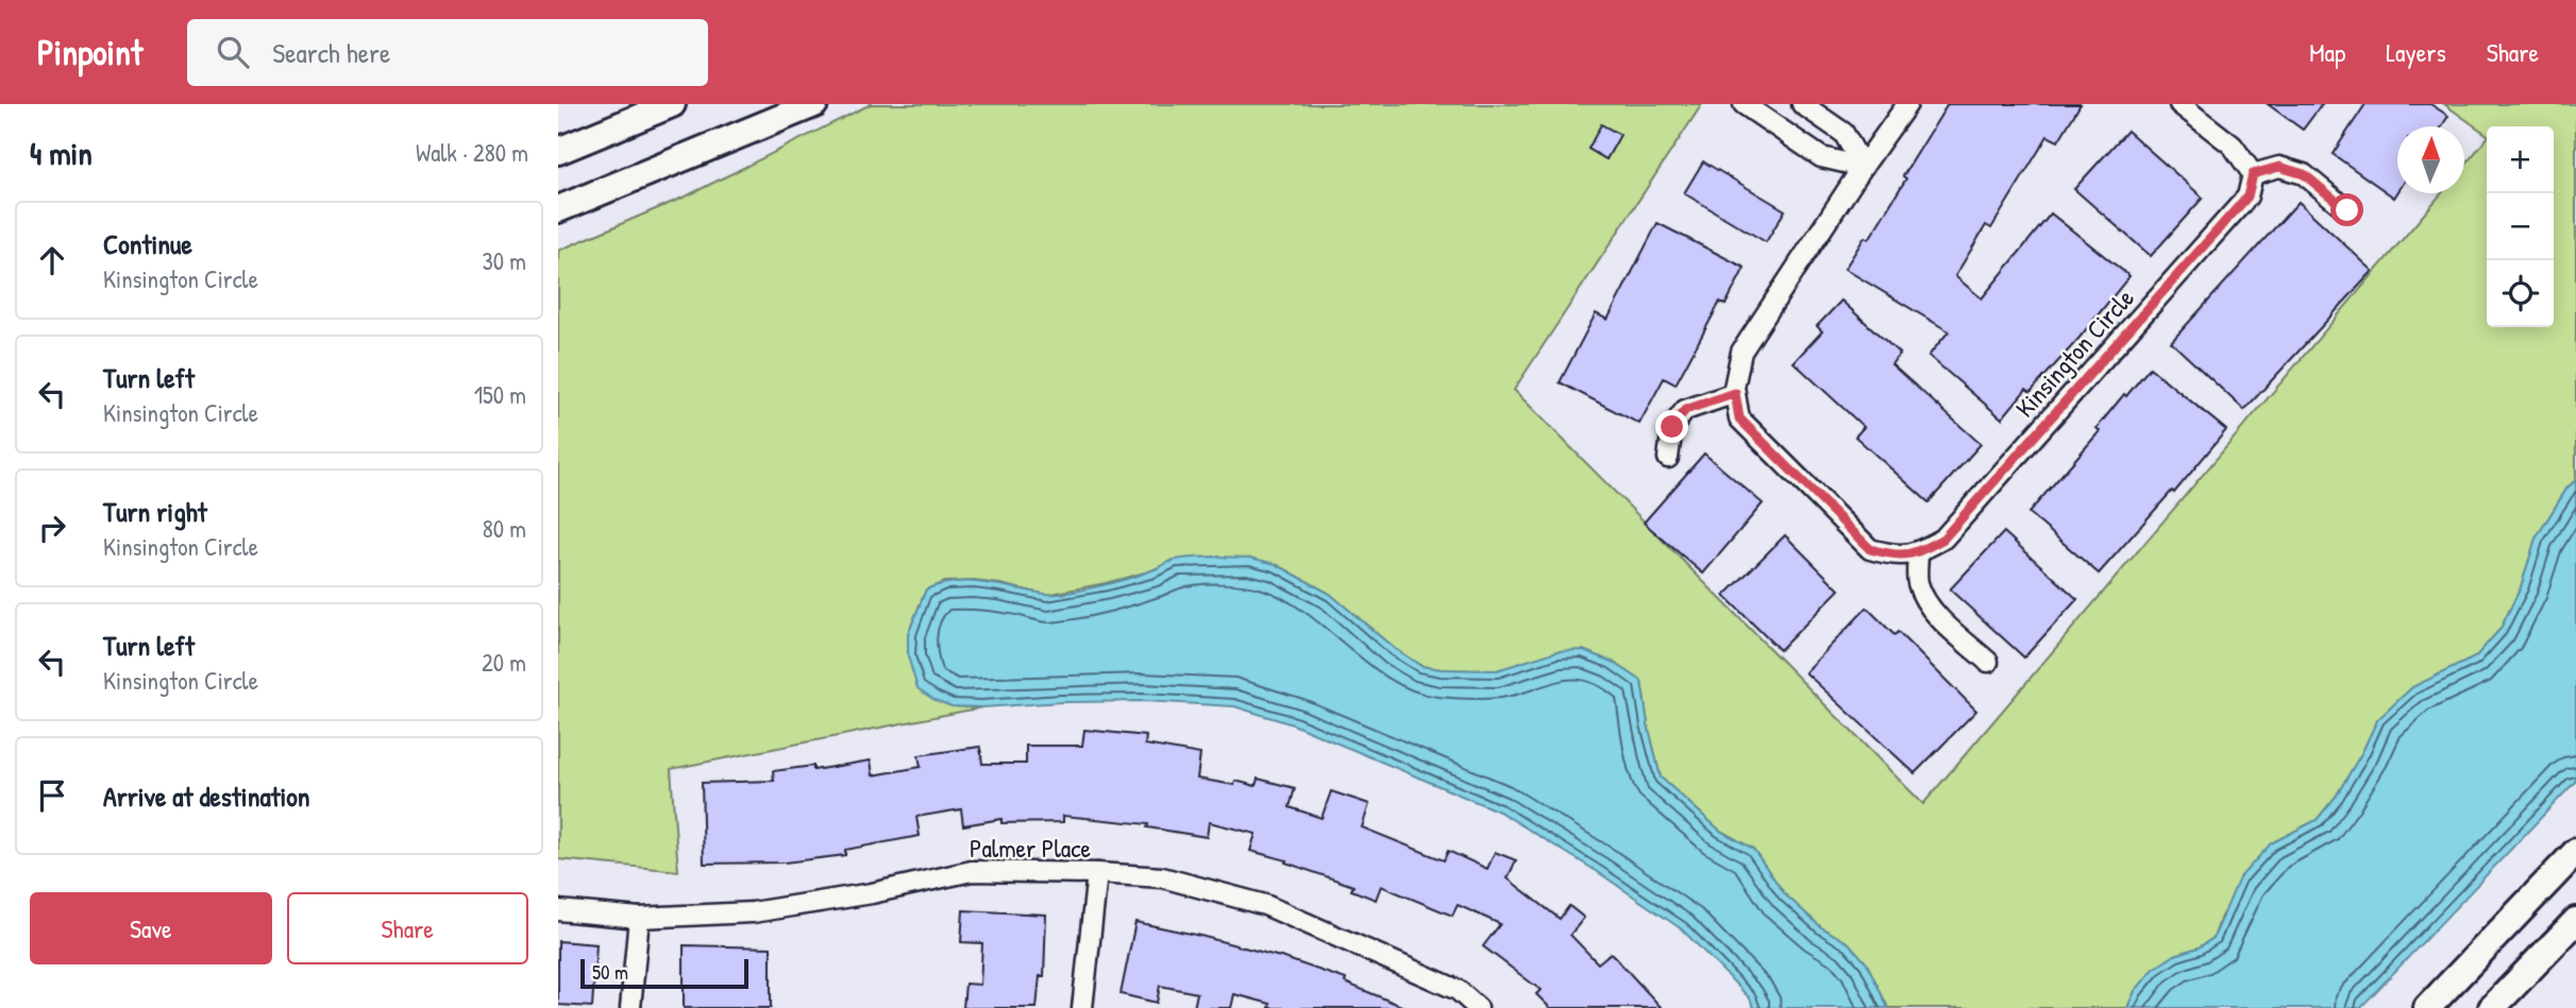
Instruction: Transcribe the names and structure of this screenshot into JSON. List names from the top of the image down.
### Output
{
  "streets": {
    "street": ["Kinsington Circle", "Palmer Place"]
  },
  "scale_bar": "50 m",
  "north": "top",
  "page": {
    "header": "Pinpoint",
    "search": "Search here",
    "nav": ["Map", "Layers", "Share"],
    "heading": ["4 min", "Walk · 280 m"],
    "map_buttons": ["+", "−"],
    "list": [
      ["Continue", "Kinsington Circle", "30 m"],
      ["Turn left", "Kinsington Circle", "150 m"],
      ["Turn right", "Kinsington Circle", "80 m"],
      ["Turn left", "Kinsington Circle", "20 m"],
      "Arrive at destination"
    ],
    "buttons": ["Save", "Share"],
    "scale": "50 m"
  }
}
